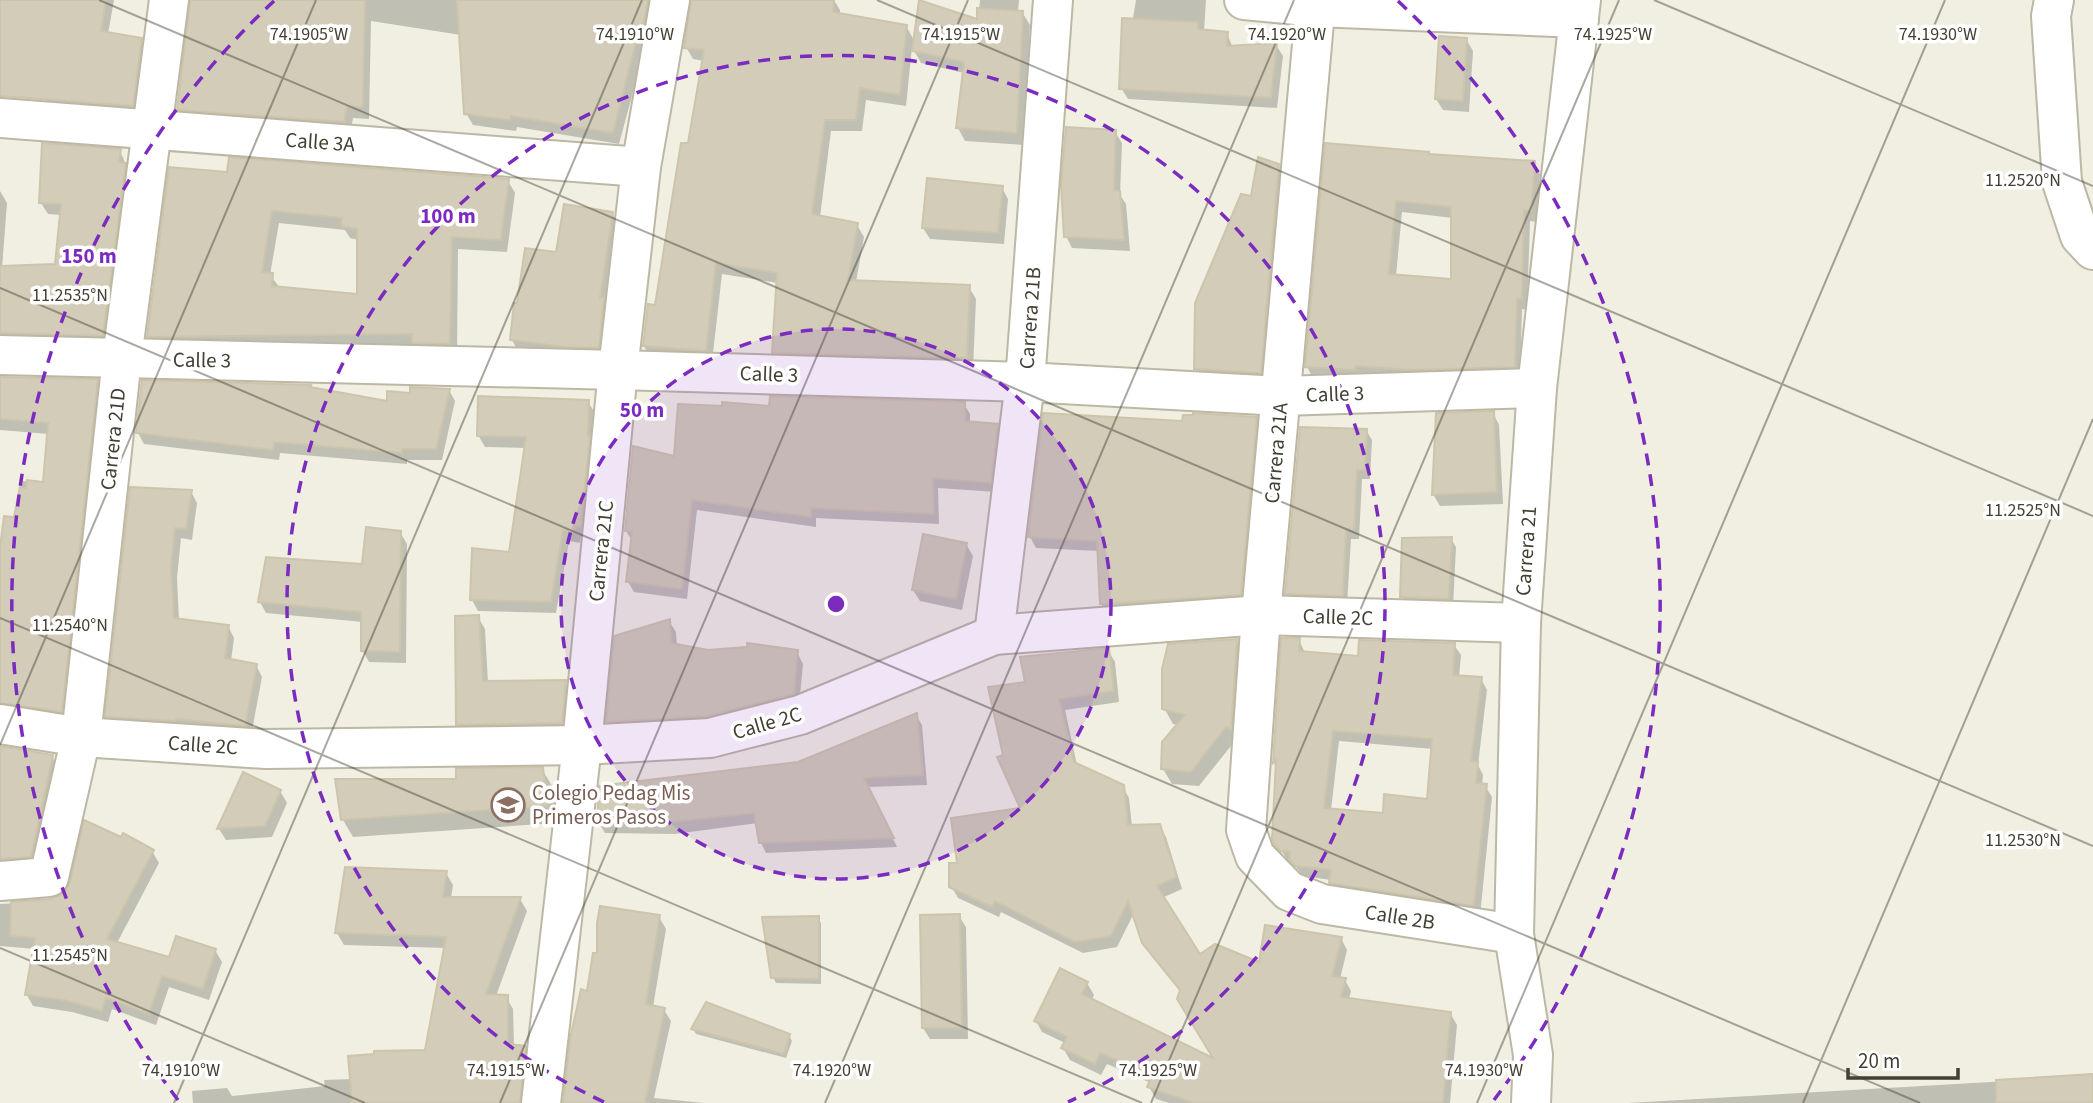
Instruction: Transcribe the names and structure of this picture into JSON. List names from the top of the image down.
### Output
{
  "streets": {
    "street": [
      "Calle 3A",
      "Carrera 21B",
      "Calle 3",
      "Carrera 21D",
      "Carrera 21A",
      "Carrera 21C",
      "Carrera 21",
      "Calle 2C",
      "Calle 2B"
    ]
  },
  "crossings": [
    ["Calle 3A", "Carrera 21D"],
    ["Calle 3A", "Carrera 21C"],
    ["Carrera 21B", "Calle 3"],
    ["Carrera 21B", "Calle 2C"],
    ["Calle 3", "Carrera 21D"],
    ["Calle 3", "Carrera 21A"],
    ["Calle 3", "Carrera 21C"],
    ["Calle 3", "Carrera 21"],
    ["Carrera 21D", "Calle 2C"],
    ["Carrera 21A", "Calle 2C"],
    ["Carrera 21A", "Calle 2B"],
    ["Carrera 21C", "Calle 2C"],
    ["Carrera 21", "Calle 2C"],
    ["Carrera 21", "Calle 2B"]
  ],
  "places": {
    "school or university": ["Colegio Pedag Mis Primeros Pasos"]
  },
  "scale_bar": "20 m",
  "coordinates": [
    "74.1905°W",
    "74.1910°W",
    "74.1915°W",
    "74.1920°W",
    "74.1925°W",
    "74.1930°W",
    "11.2520°N",
    "11.2535°N",
    "11.2525°N",
    "11.2540°N",
    "11.2530°N",
    "11.2545°N"
  ],
  "rings": ["100 m", "150 m", "50 m"]
}
